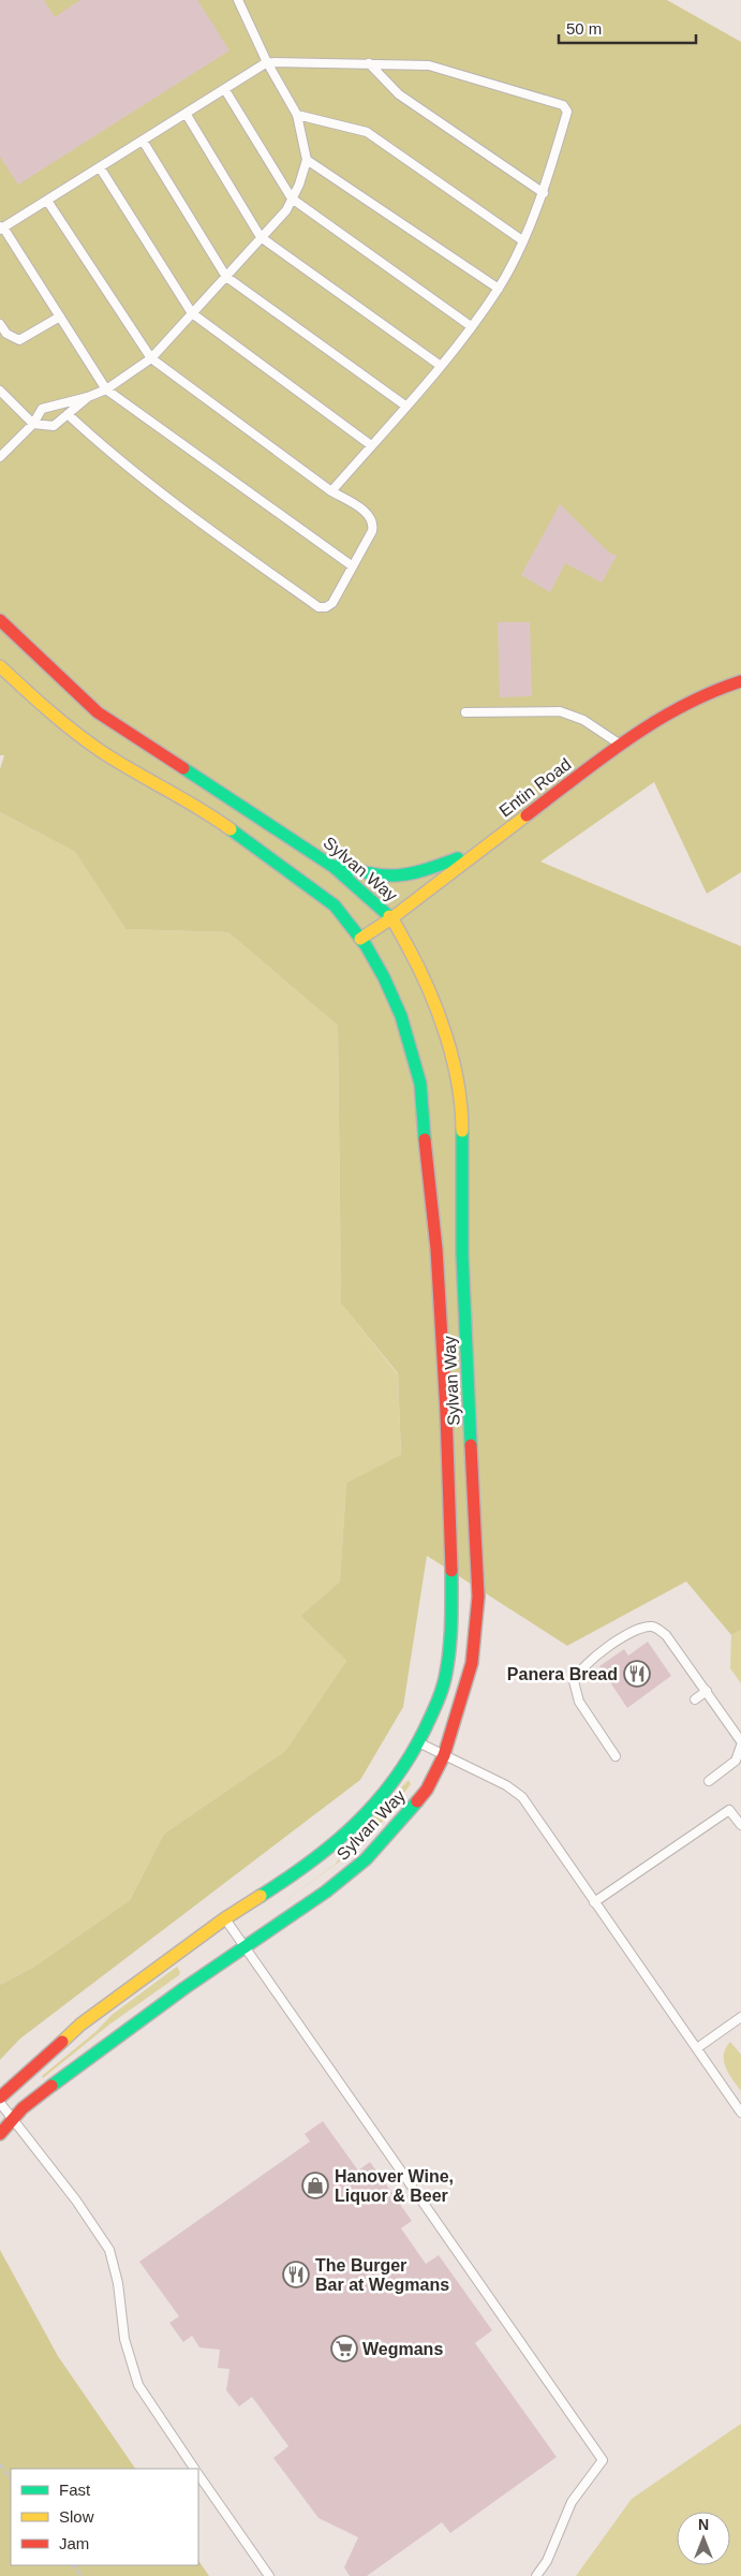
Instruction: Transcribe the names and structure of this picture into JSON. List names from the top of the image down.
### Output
{
  "streets": {
    "street": ["Entin Road", "Sylvan Way"]
  },
  "crossings": [
    ["Entin Road", "Sylvan Way"]
  ],
  "places": {
    "restaurant": ["Panera Bread", "The Burger Bar at Wegmans"],
    "shop": ["Hanover Wine, Liquor & Beer"],
    "supermarket": ["Wegmans"]
  },
  "legend": ["Fast", "Slow", "Jam"],
  "scale_bar": "50 m",
  "north": "top"
}
